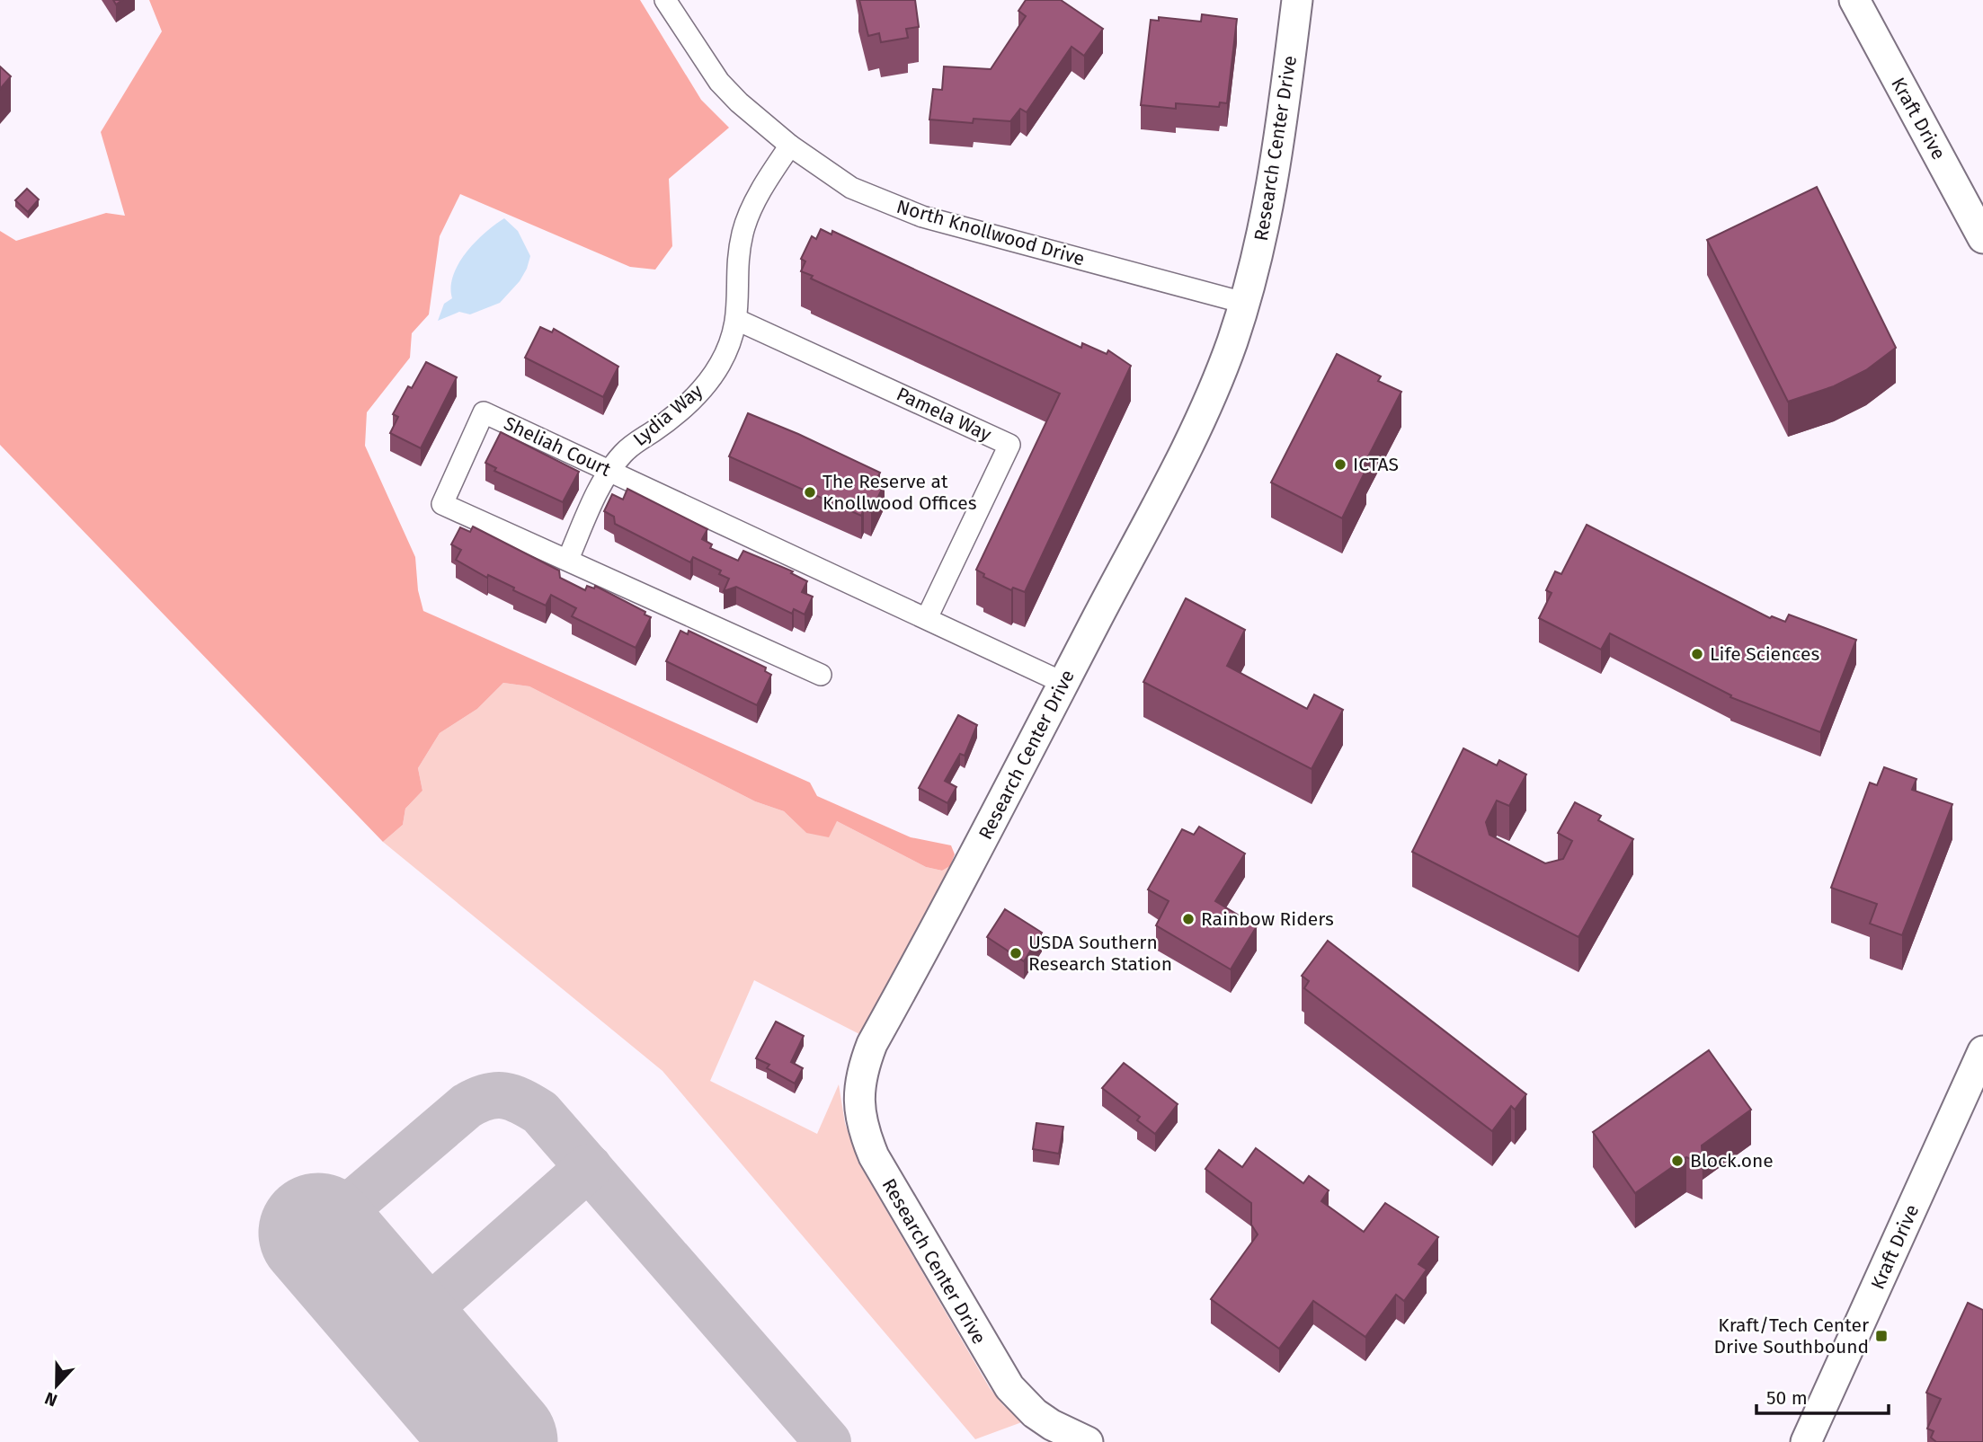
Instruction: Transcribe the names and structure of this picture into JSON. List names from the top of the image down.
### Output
{
  "streets": {
    "main road": ["Kraft Drive", "Research Center Drive"],
    "street": [
      "North Knollwood Drive",
      "Pamela Way",
      "Lydia Way",
      "Sheliah Court"
    ]
  },
  "crossings": [
    ["Research Center Drive", "North Knollwood Drive"],
    ["Research Center Drive", "Sheliah Court"],
    ["North Knollwood Drive", "Lydia Way"],
    ["Pamela Way", "Lydia Way"],
    ["Pamela Way", "Sheliah Court"],
    ["Lydia Way", "Sheliah Court"]
  ],
  "places": {
    "other": [
      "ICTAS",
      "The Reserve at Knollwood Offices",
      "Life Sciences",
      "Rainbow Riders",
      "USDA Southern Research Station",
      "Block.one"
    ],
    "transit": ["Kraft/Tech Center Drive Southbound"]
  },
  "scale_bar": "50 m",
  "north": "bottom"
}
